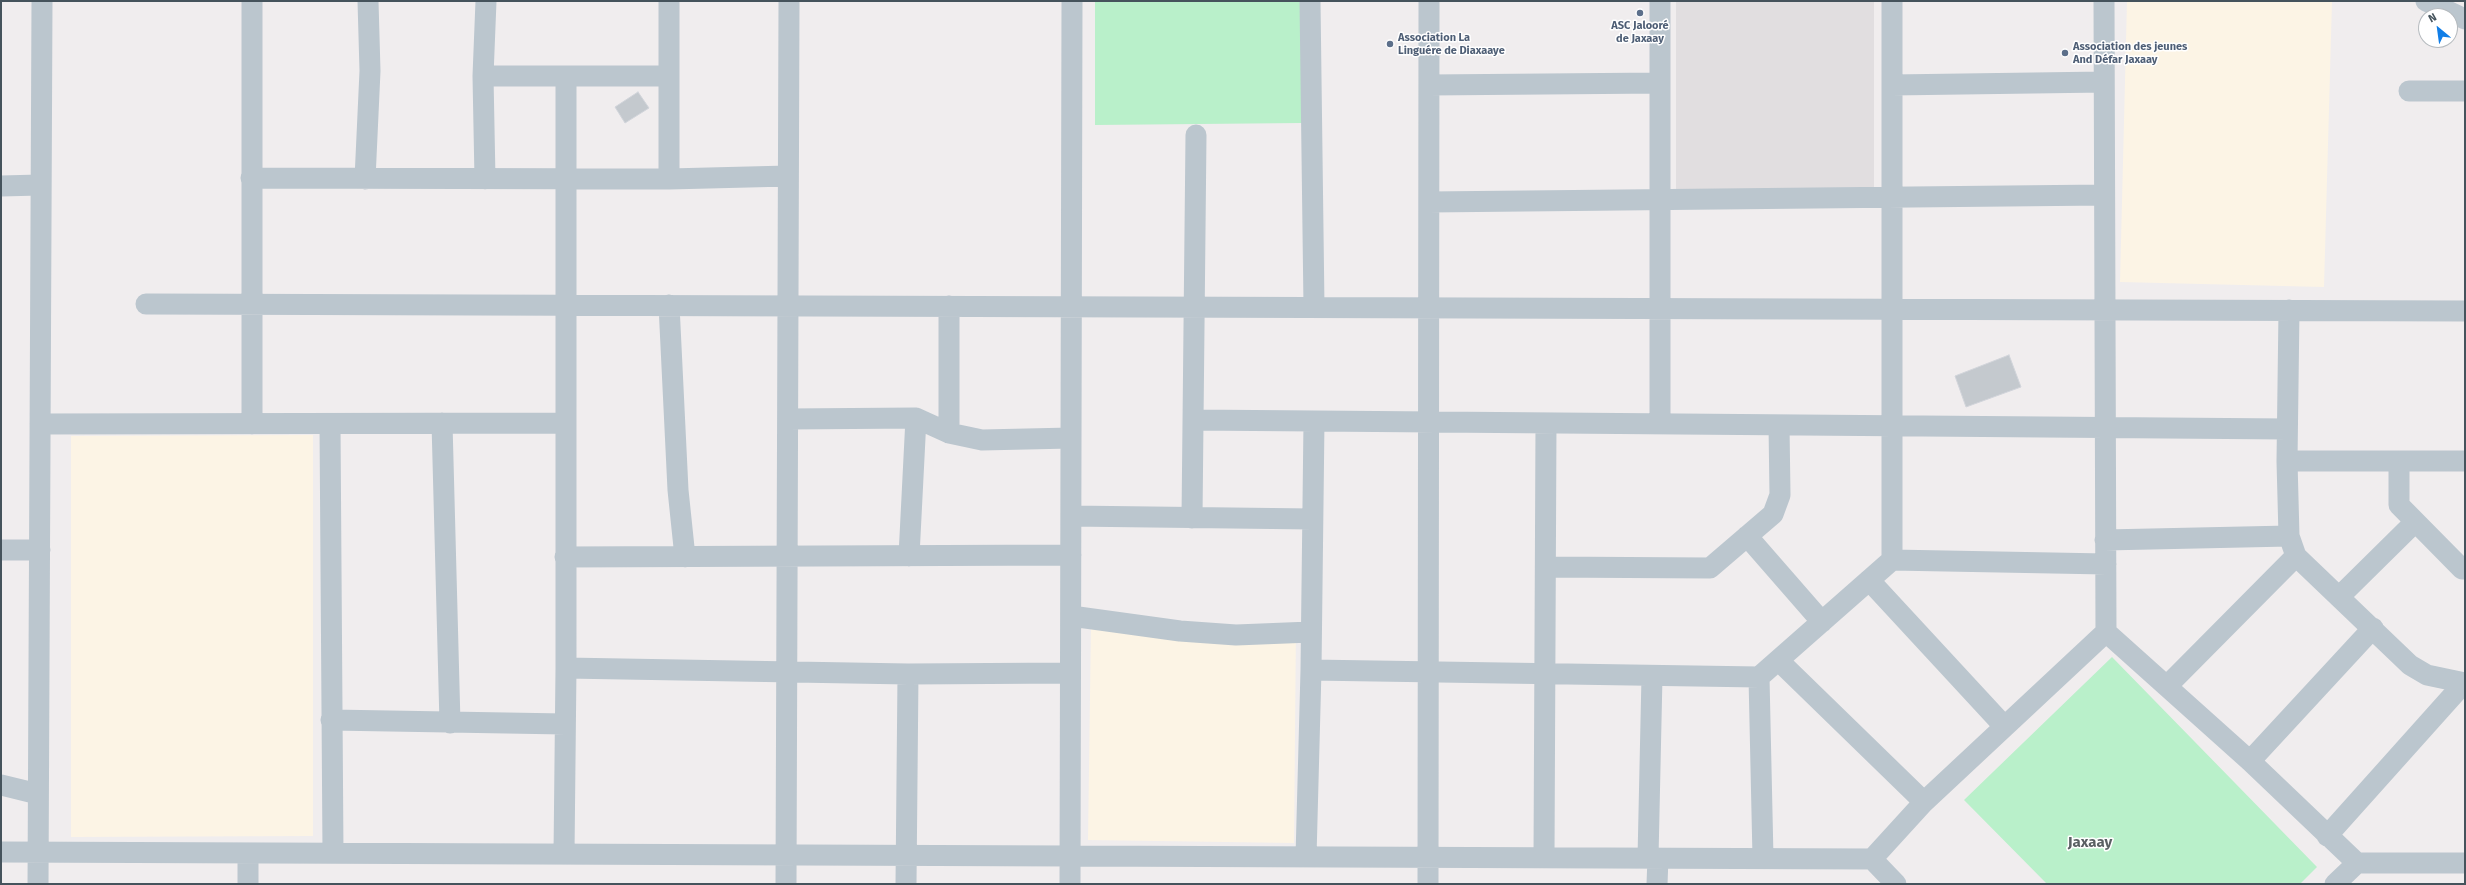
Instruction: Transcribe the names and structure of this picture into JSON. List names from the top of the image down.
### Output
{
  "districts": ["Jaxaay"],
  "places": ["ASC Jalooré de Jaxaay", "Association La Linguére de Diaxaaye", "Association des jeunes And Défar Jaxaay"],
  "north": "top left"
}
